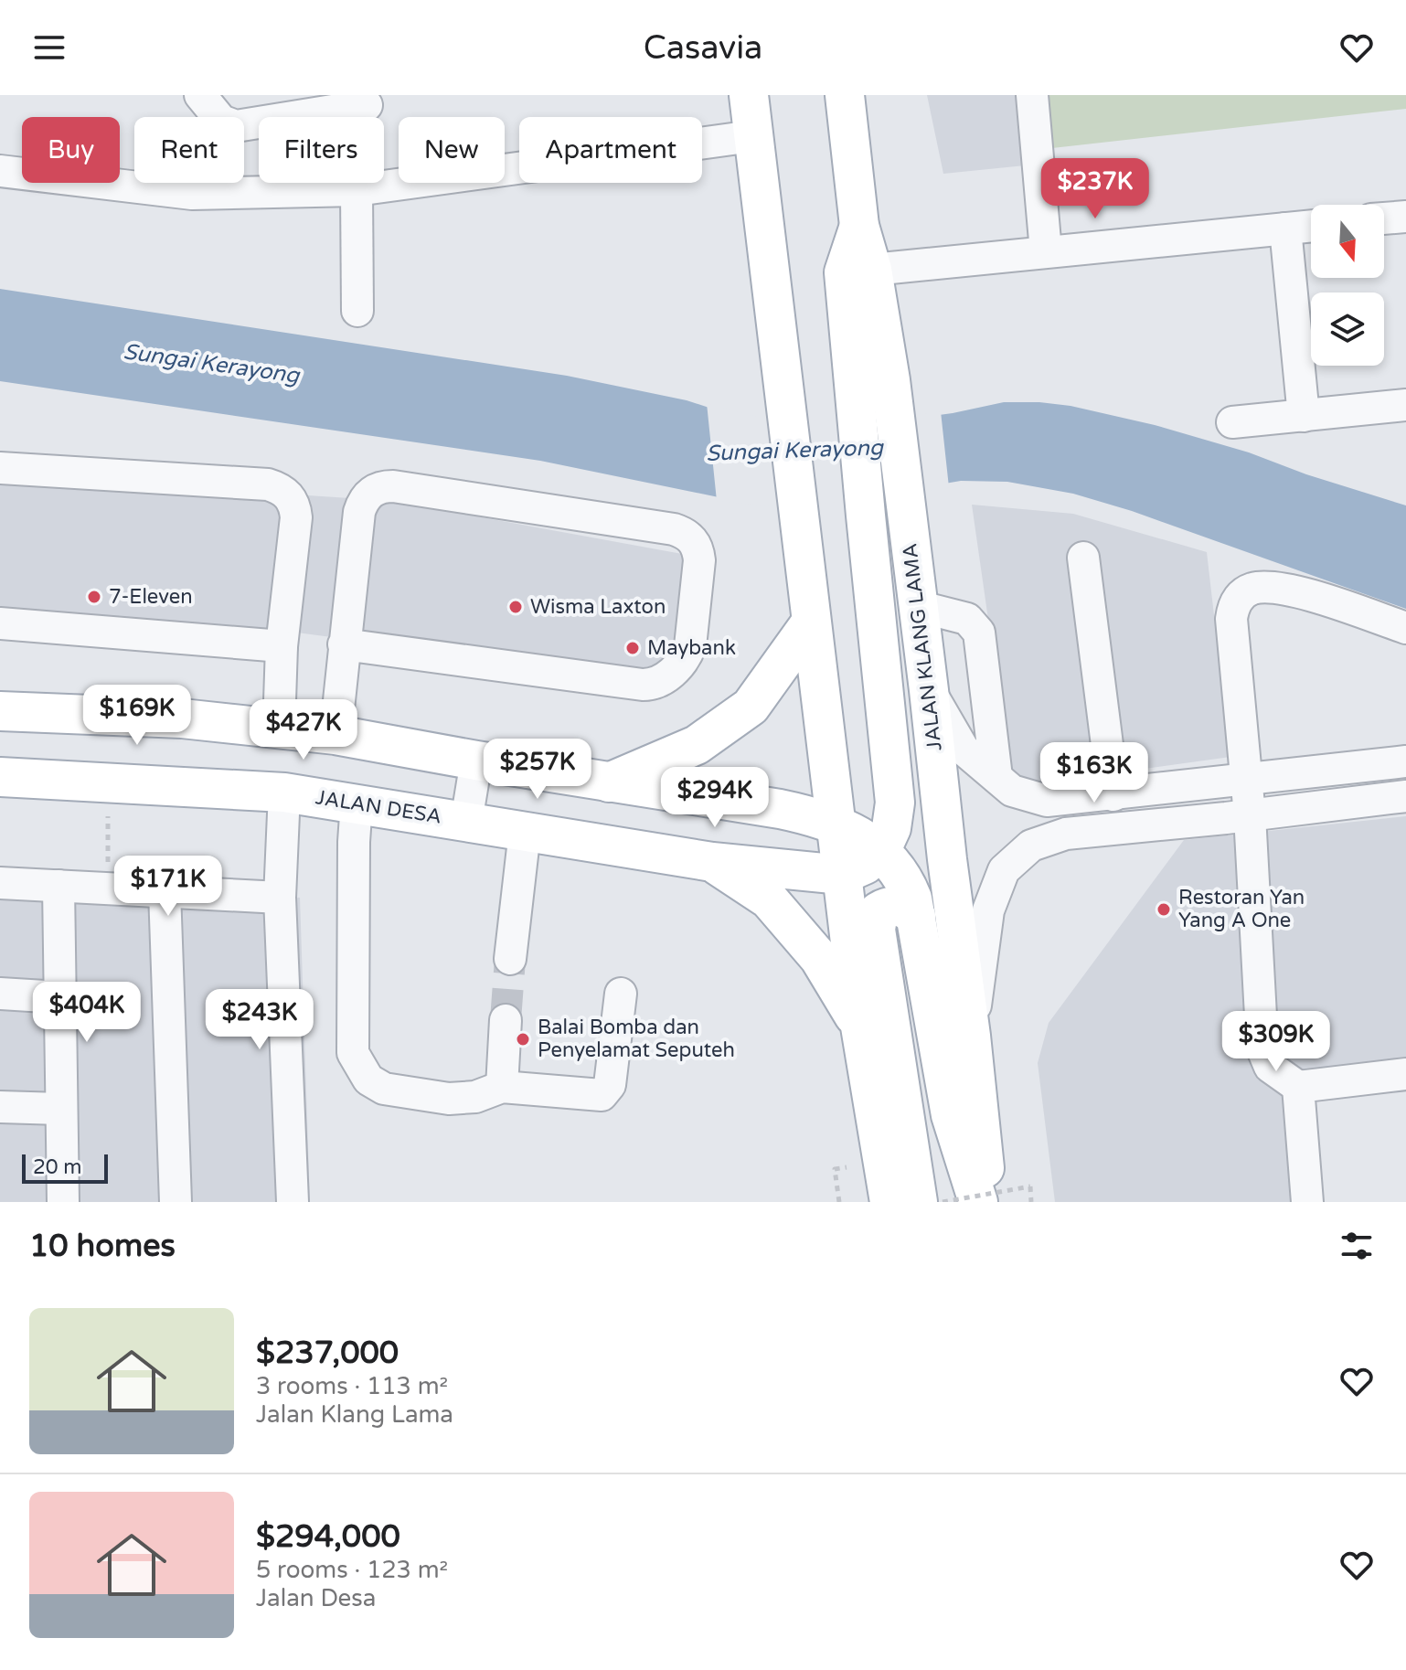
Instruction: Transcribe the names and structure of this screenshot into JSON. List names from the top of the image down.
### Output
{
  "streets": {
    "main road": ["JALAN KLANG LAMA", "JALAN DESA"]
  },
  "water": ["Sungai Kerayong"],
  "places": [
    "7-Eleven",
    "Wisma Laxton",
    "Maybank",
    "Restoran Yan Yang A One",
    "Balai Bomba dan Penyelamat Seputeh"
  ],
  "scale_bar": "20 m",
  "north": "bottom",
  "page": {
    "header": "Casavia",
    "chip": [
      "Buy",
      "Rent",
      "Filters",
      "New",
      "Apartment"
    ],
    "price": [
      "$237K",
      "$169K",
      "$427K",
      "$257K",
      "$163K",
      "$294K",
      "$171K",
      "$404K",
      "$243K",
      "$309K"
    ],
    "scale": "20 m",
    "heading": "10 homes",
    "list": [
      {
        "name": "$237,000",
        "note": "3 rooms · 113 m² · Jalan Klang Lama"
      },
      {
        "name": "$294,000",
        "note": "5 rooms · 123 m² · Jalan Desa"
      }
    ]
  }
}
